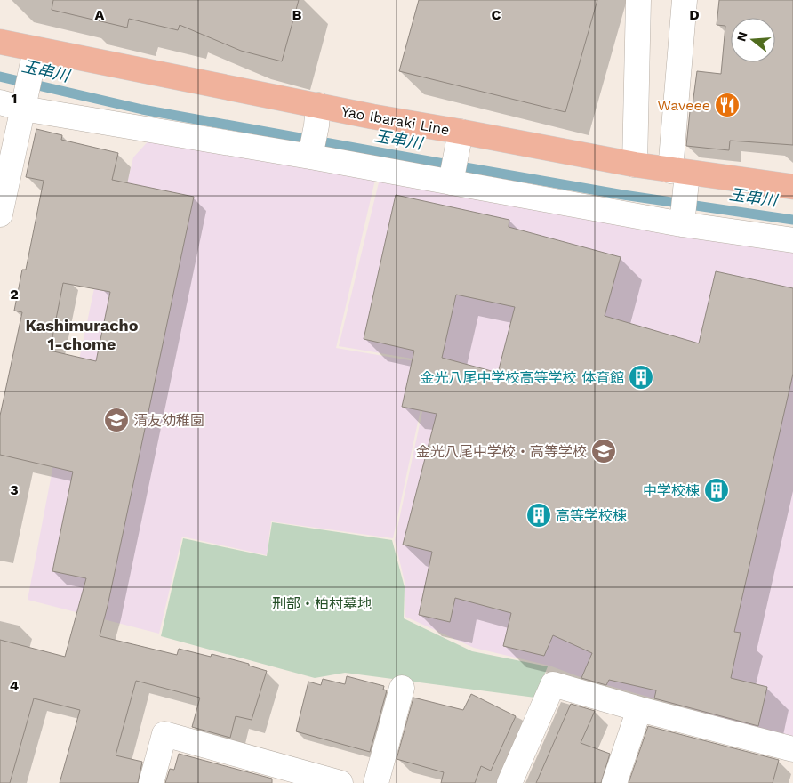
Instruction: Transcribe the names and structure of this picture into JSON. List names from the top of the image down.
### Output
{
  "streets": {
    "main road": ["Yao Ibaraki Line"]
  },
  "districts": ["Kashimuracho 1-chome"],
  "water": ["玉串川"],
  "parks": ["刑部・柏村墓地"],
  "places": {
    "restaurant": ["Waveee"],
    "building": ["金光八尾中学校高等学校 体育館", "中学校棟", "高等学校棟"],
    "school or university": ["清友幼稚園", "金光八尾中学校・高等学校"]
  },
  "north": "left",
  "grid": {
    "columns": [
      "A",
      "B",
      "C",
      "D"
    ],
    "rows": [
      "1",
      "2",
      "3",
      "4"
    ]
  }
}
